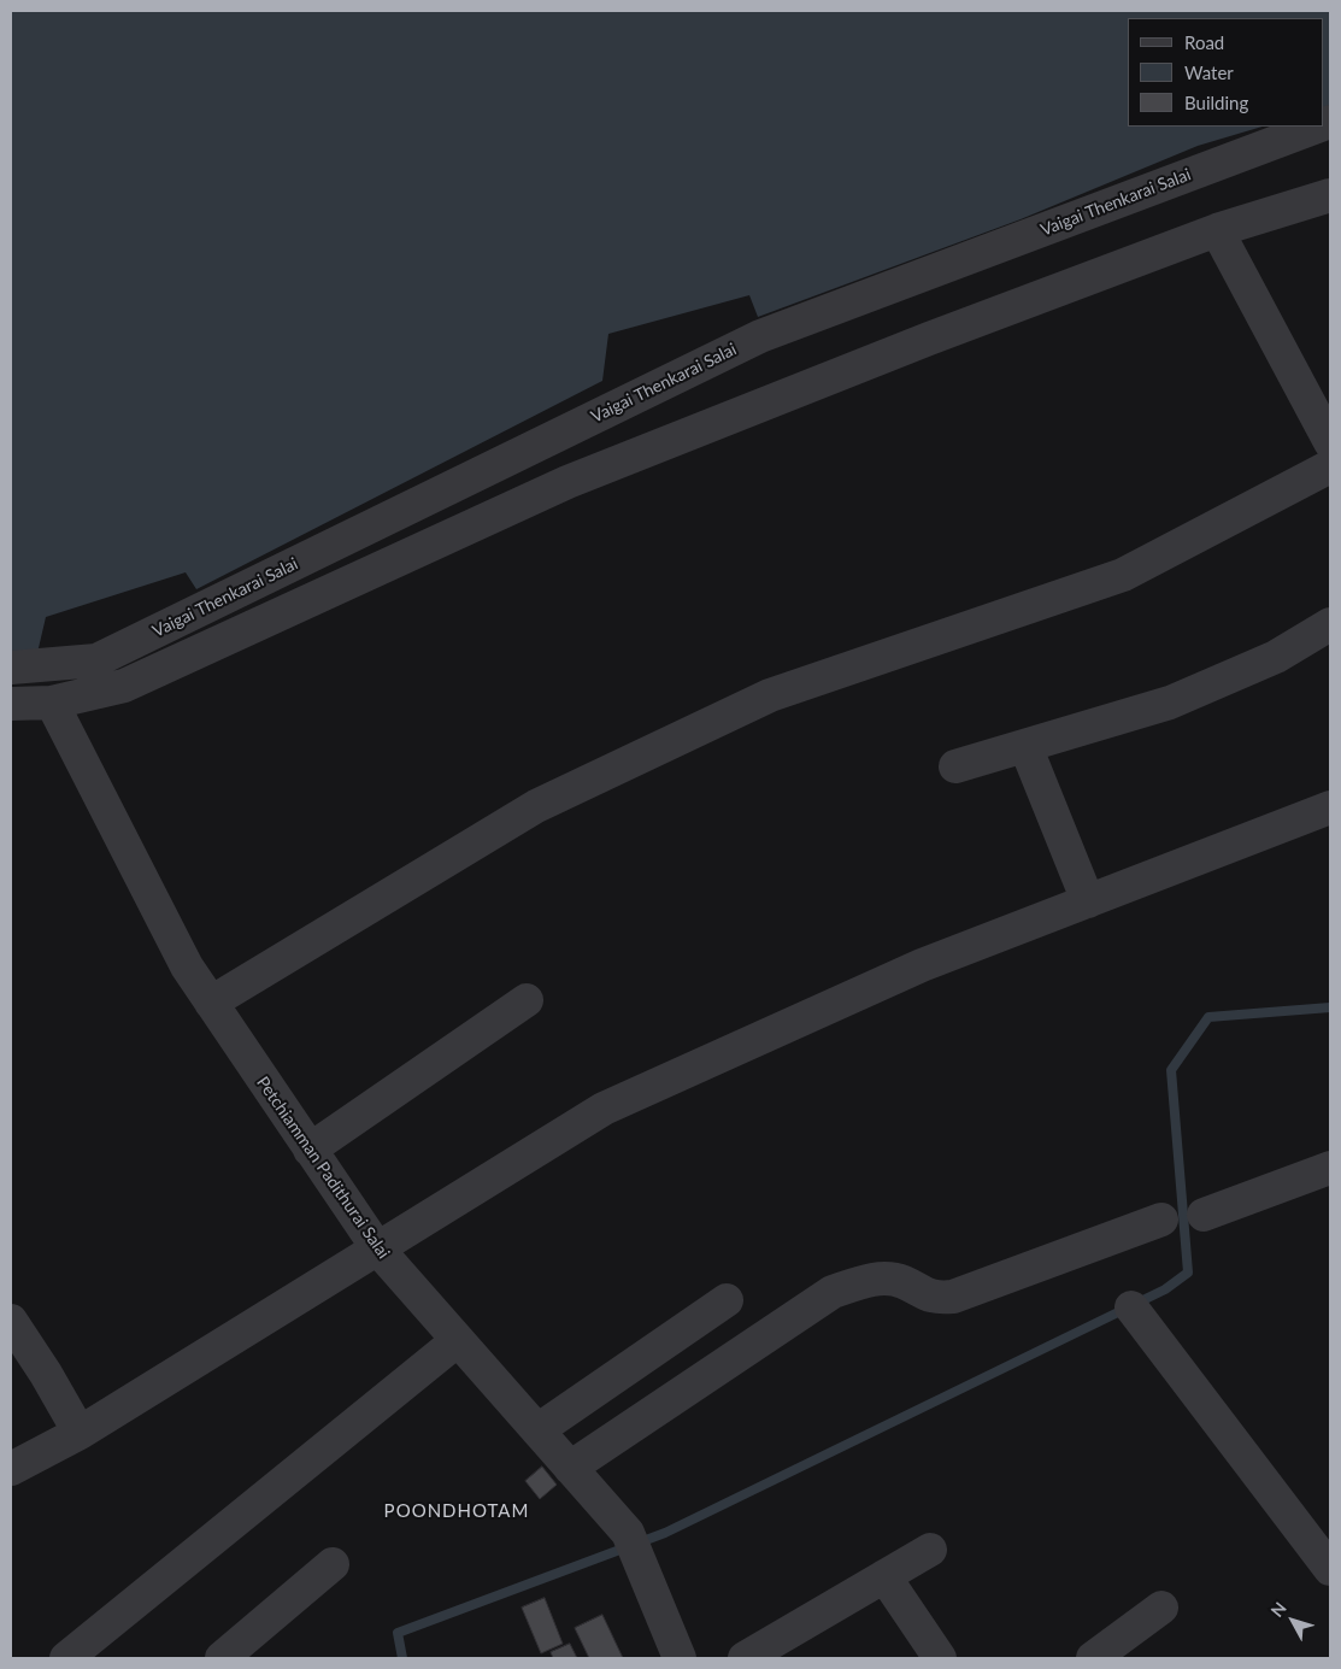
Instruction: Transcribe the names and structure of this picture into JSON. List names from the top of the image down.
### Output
{
  "streets": {
    "street": ["Vaigai Thenkarai Salai", "Petchiamman Padithurai Salai"]
  },
  "districts": ["POONDHOTAM"],
  "legend": ["Road", "Water", "Building"],
  "north": "top left"
}
